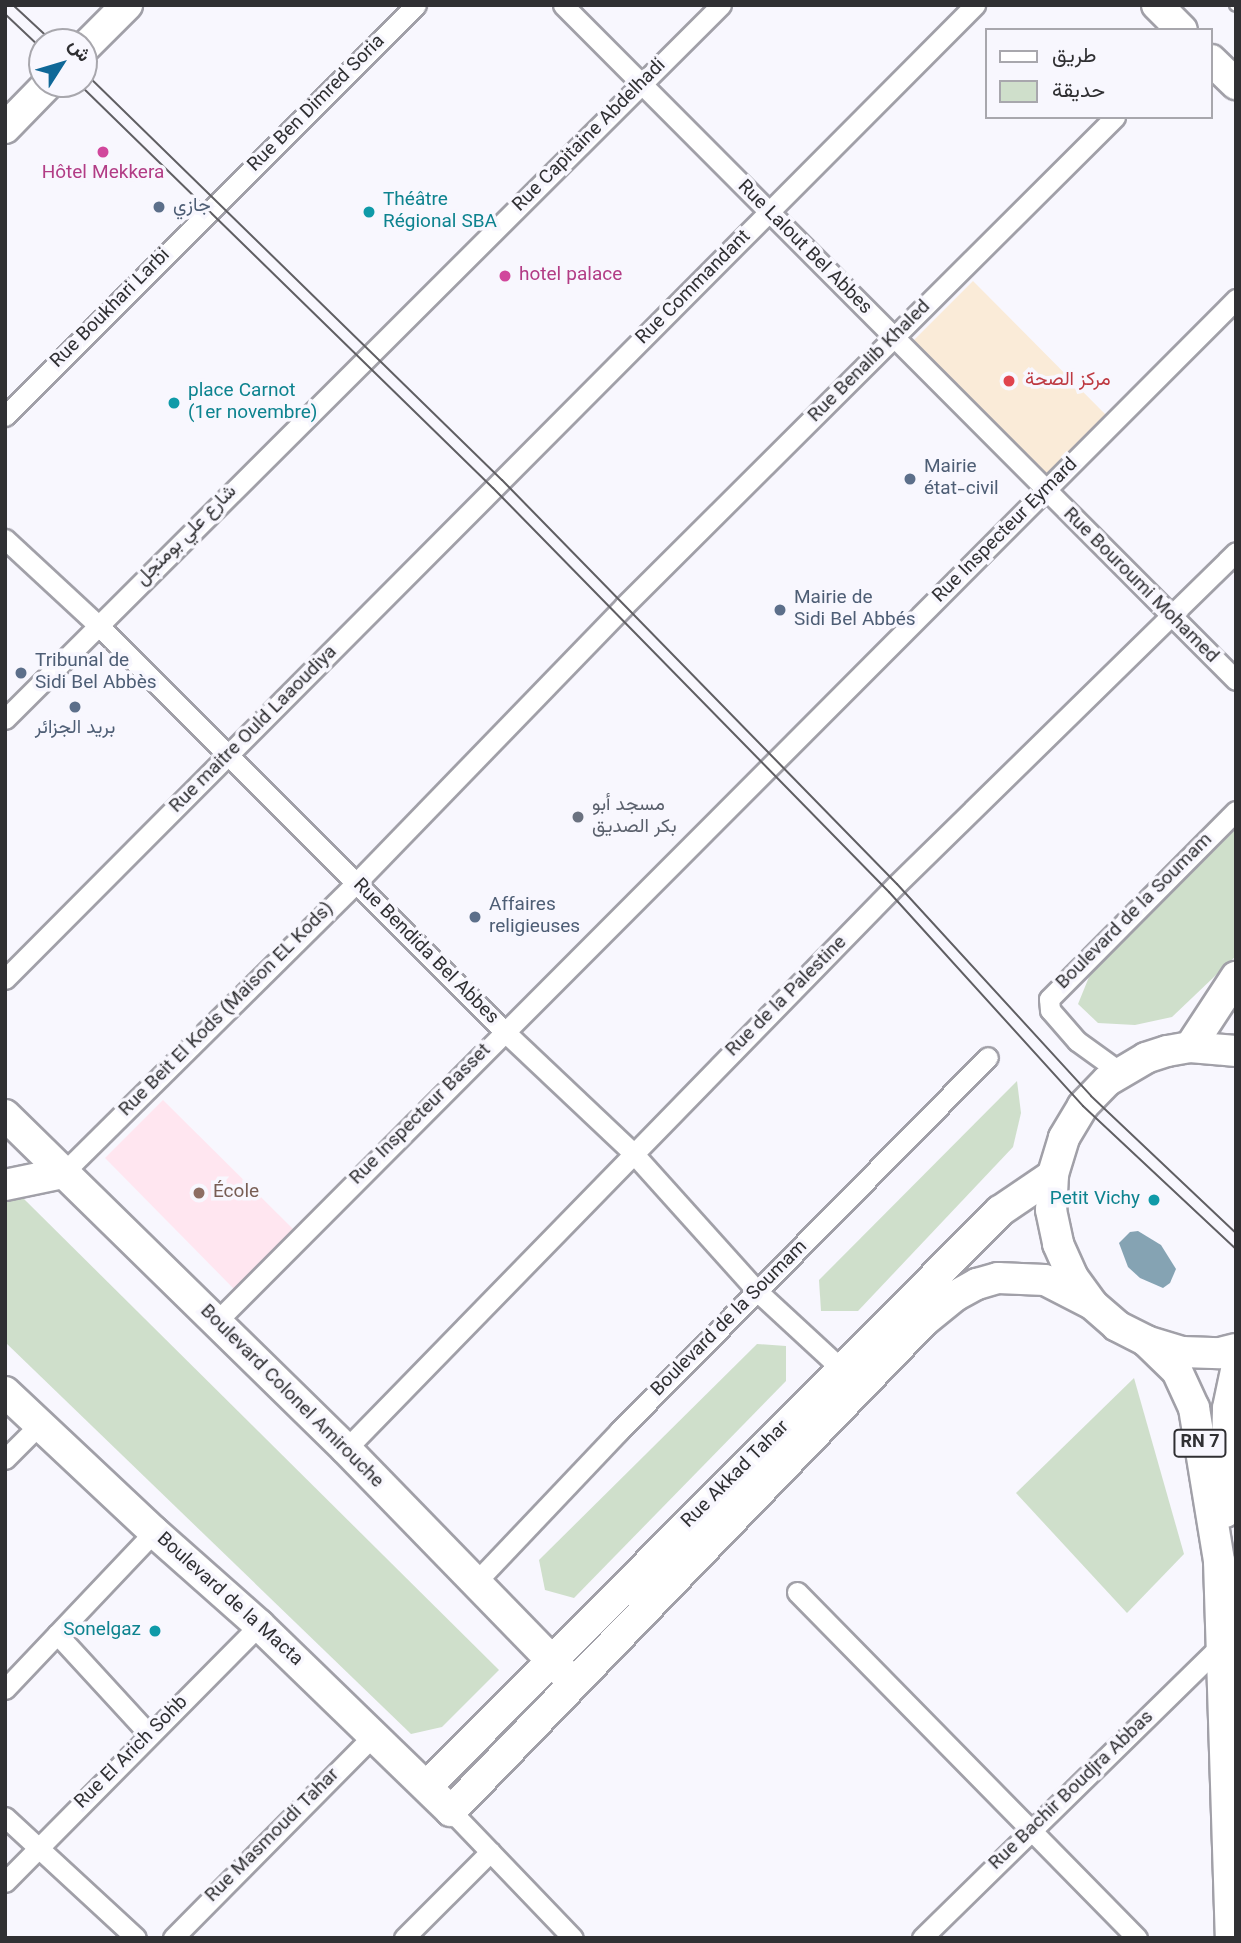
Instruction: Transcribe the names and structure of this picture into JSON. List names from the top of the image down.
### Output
{
  "streets": {
    "main road": [
      "Boulevard Colonel Amirouche",
      "RN 7",
      "Rue Akkad Tahar",
      "Boulevard de la Macta"
    ],
    "street": [
      "Rue Ben Dimred Soria",
      "Rue Capitaine Abdelhadi",
      "Rue Lalout Bel Abbes",
      "Rue Commandant",
      "Rue Boukhari Larbi",
      "Rue Benalib Khaled",
      "Rue Inspecteur Eymard",
      "شارع علي بومنجل",
      "Rue Bouroumi Mohamed",
      "Rue maitre Ould Laaoudiya",
      "Boulevard de la Soumam",
      "Rue Bendida Bel Abbes",
      "Rue de la Palestine",
      "Rue Beit El Kods (Maison EL Kods)",
      "Rue Inspecteur Basset",
      "Rue El Arich Sohb",
      "Rue Bachir Boudjra Abbas",
      "Rue Masmoudi Tahar"
    ]
  },
  "crossings": [
    ["Rue Ben Dimred Soria", "Rue Boukhari Larbi"],
    ["Rue Capitaine Abdelhadi", "Rue Lalout Bel Abbes"],
    ["Rue Capitaine Abdelhadi", "شارع علي بومنجل"],
    ["Rue Lalout Bel Abbes", "Rue Commandant"],
    ["Rue Lalout Bel Abbes", "Rue Benalib Khaled"],
    ["Rue Lalout Bel Abbes", "Rue Inspecteur Eymard"],
    ["Rue Lalout Bel Abbes", "Rue Bouroumi Mohamed"],
    ["Rue Commandant", "Rue maitre Ould Laaoudiya"],
    ["Rue Benalib Khaled", "Rue Beit El Kods (Maison EL Kods)"],
    ["Rue Inspecteur Eymard", "Rue Bouroumi Mohamed"],
    ["Rue Inspecteur Eymard", "Rue Inspecteur Basset"],
    ["شارع علي بومنجل", "Rue Bendida Bel Abbes"],
    ["Rue Bouroumi Mohamed", "Rue de la Palestine"],
    ["Rue maitre Ould Laaoudiya", "Rue Bendida Bel Abbes"],
    ["Boulevard de la Soumam", "Rue Bendida Bel Abbes"],
    ["Boulevard de la Soumam", "Boulevard Colonel Amirouche"],
    ["Rue Bendida Bel Abbes", "Rue de la Palestine"],
    ["Rue Bendida Bel Abbes", "Rue Beit El Kods (Maison EL Kods)"],
    ["Rue Bendida Bel Abbes", "Rue Inspecteur Basset"],
    ["Rue Bendida Bel Abbes", "Rue Akkad Tahar"],
    ["Rue de la Palestine", "Boulevard Colonel Amirouche"],
    ["Rue Beit El Kods (Maison EL Kods)", "Boulevard Colonel Amirouche"],
    ["Rue Inspecteur Basset", "Boulevard Colonel Amirouche"],
    ["Boulevard Colonel Amirouche", "Rue Akkad Tahar"],
    ["RN 7", "Rue Bachir Boudjra Abbas"],
    ["Rue Akkad Tahar", "Boulevard de la Macta"],
    ["Boulevard de la Macta", "Rue El Arich Sohb"],
    ["Boulevard de la Macta", "Rue Masmoudi Tahar"]
  ],
  "places": [
    "Hôtel Mekkera",
    "جازي",
    "Théâtre Régional SBA",
    "hotel palace",
    "مركز الصحة",
    "place Carnot (1er novembre)",
    "Mairie état-civil",
    "Mairie de Sidi Bel Abbés",
    "Tribunal de Sidi Bel Abbès",
    "بريد الجزائر",
    "مسجد أبو بكر الصديق",
    "Affaires religieuses",
    "École",
    "Petit Vichy",
    "Sonelgaz"
  ],
  "legend": ["طريق", "حديقة"],
  "north": "top right"
}
